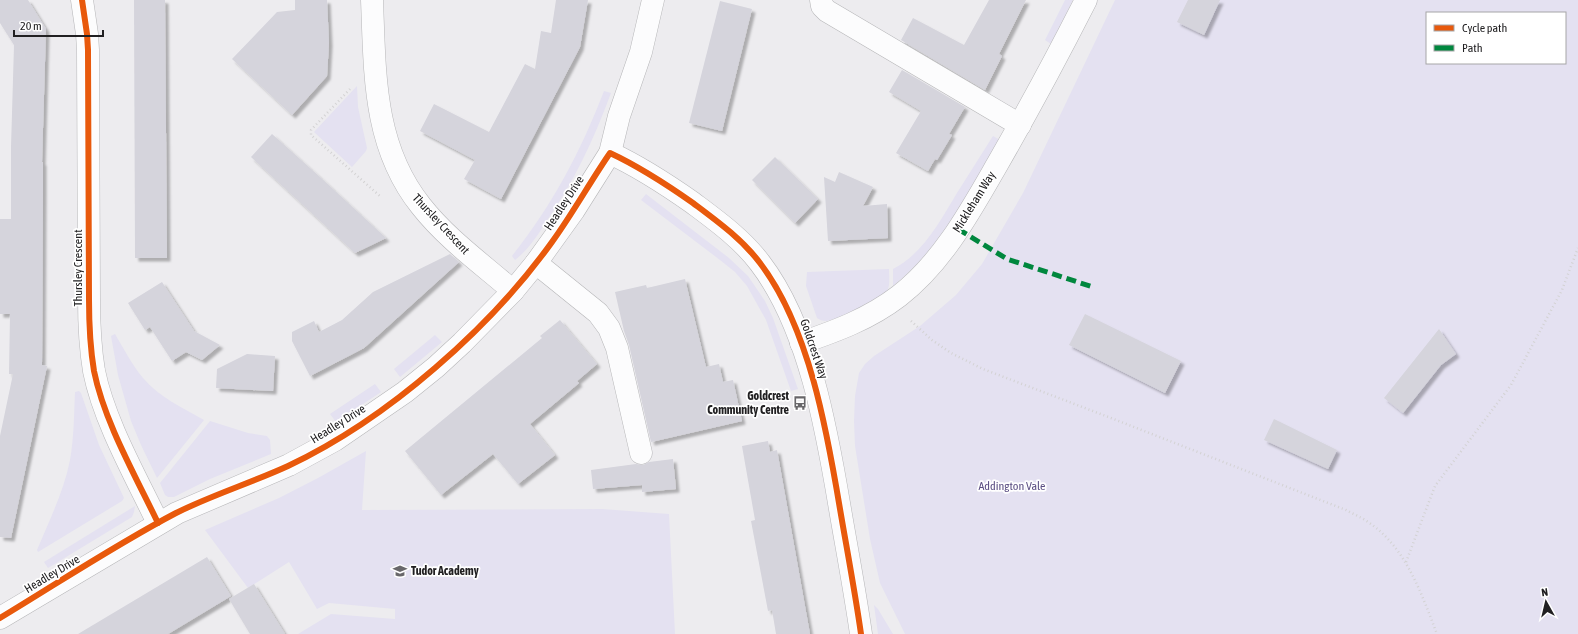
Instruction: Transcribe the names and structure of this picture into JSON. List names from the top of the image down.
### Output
{
  "streets": {
    "street": [
      "Mickleham Way",
      "Headley Drive",
      "Thursley Crescent",
      "Goldcrest Way"
    ]
  },
  "crossings": [
    ["Mickleham Way", "Goldcrest Way"],
    ["Headley Drive", "Thursley Crescent"],
    ["Headley Drive", "Goldcrest Way"]
  ],
  "parks": ["Addington Vale"],
  "places": {
    "bus stop": ["Goldcrest Community Centre"],
    "school or university": ["Tudor Academy"]
  },
  "legend": ["Cycle path", "Path"],
  "scale_bar": "20 m",
  "north": "top"
}
